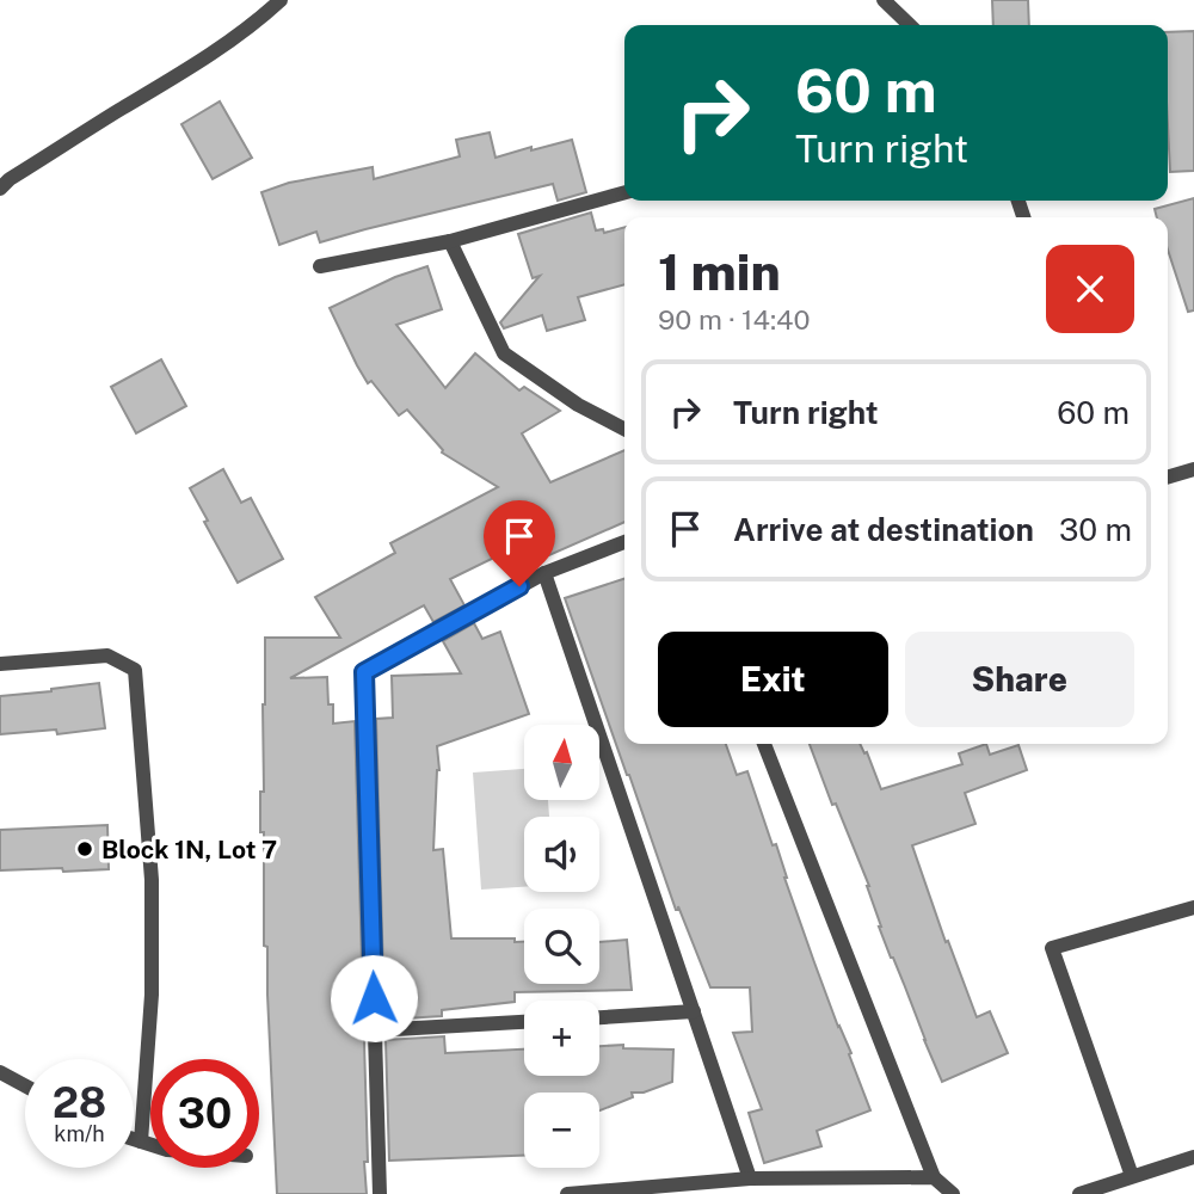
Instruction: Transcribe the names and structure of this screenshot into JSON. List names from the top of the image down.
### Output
{
  "places": ["Block 1N, Lot 7"],
  "north": "top",
  "page": {
    "turn": ["60 m", "Turn right"],
    "heading": ["1 min", "90 m · 14:40"],
    "list": [
      {
        "name": "Turn right",
        "value": "60 m"
      },
      {
        "name": "Arrive at destination",
        "value": "30 m"
      }
    ],
    "buttons": ["Exit", "Share"],
    "map_buttons": ["+", "−"],
    "speed": "28 km/h",
    "limit": "30"
  }
}
